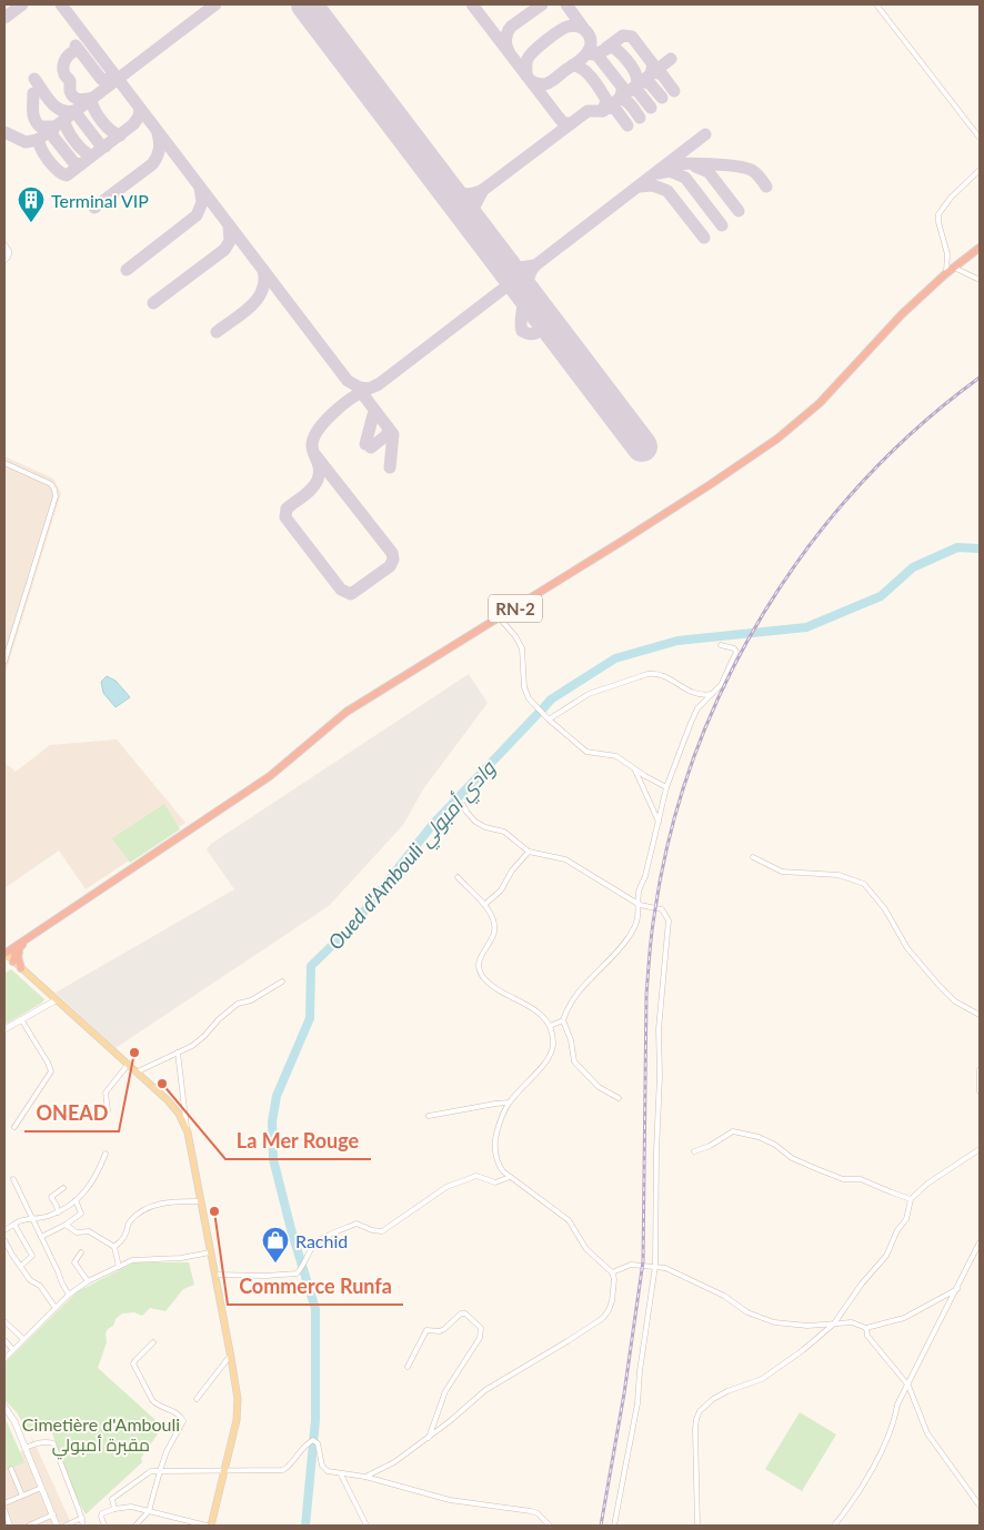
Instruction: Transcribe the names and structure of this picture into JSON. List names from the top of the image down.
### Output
{
  "streets": {
    "highway": ["RN-2"]
  },
  "water": ["Oued d'Ambouli وادي أمبولي"],
  "parks": ["Cimetière d'Ambouli مقبرة أمبولي"],
  "places": {
    "building": ["Terminal VIP"],
    "other": ["ONEAD", "La Mer Rouge", "Commerce Runfa"],
    "shop": ["Rachid"]
  }
}
